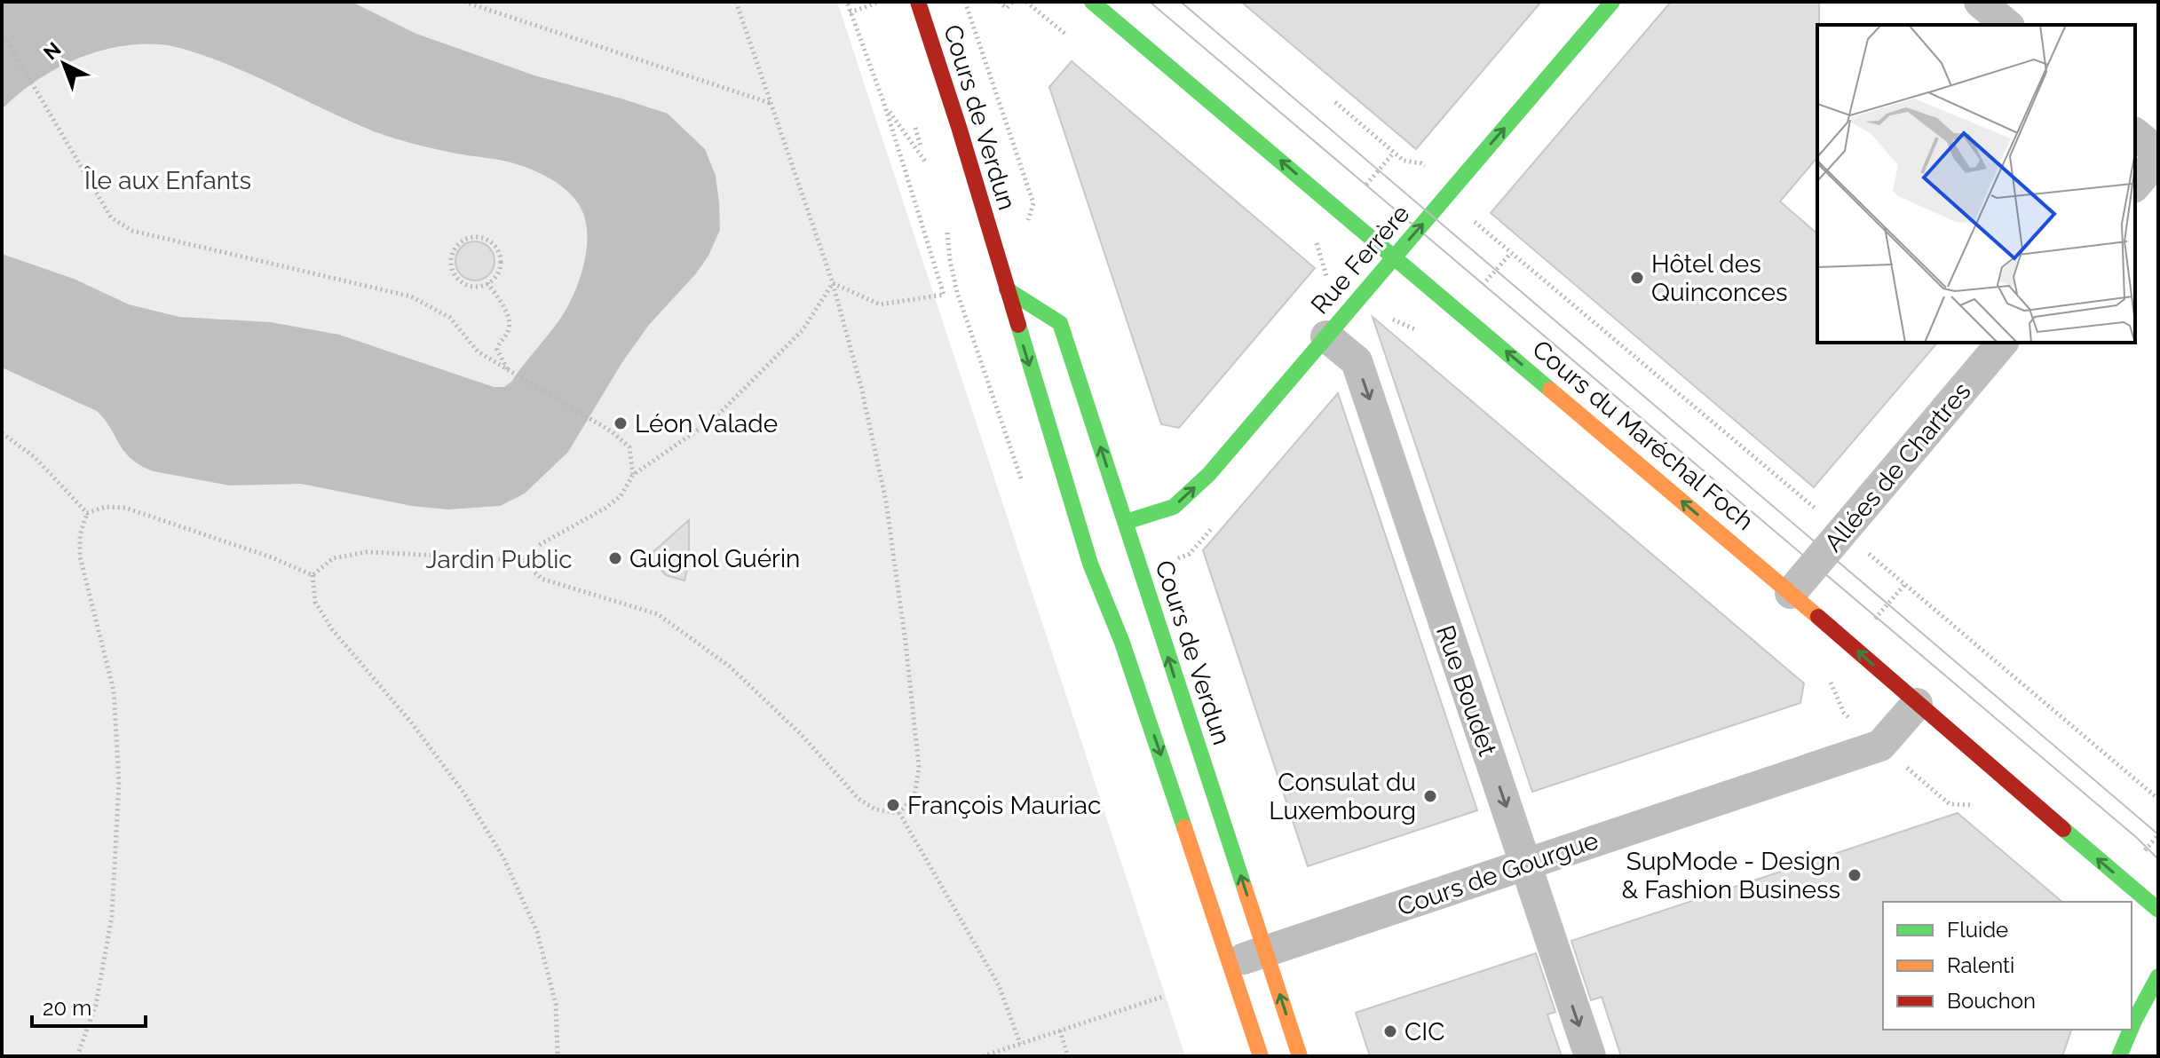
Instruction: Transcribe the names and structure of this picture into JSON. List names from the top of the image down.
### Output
{
  "streets": {
    "street": [
      "Cours de Verdun",
      "Rue Ferrère",
      "Cours du Maréchal Foch",
      "Allées de Chartres",
      "Rue Boudet",
      "Cours de Gourgue"
    ]
  },
  "crossings": [
    ["Cours de Verdun", "Rue Ferrère"],
    ["Cours de Verdun", "Cours de Gourgue"],
    ["Rue Ferrère", "Cours du Maréchal Foch"],
    ["Rue Ferrère", "Rue Boudet"],
    ["Cours du Maréchal Foch", "Allées de Chartres"],
    ["Cours du Maréchal Foch", "Cours de Gourgue"],
    ["Rue Boudet", "Cours de Gourgue"]
  ],
  "one_way": ["Rue Ferrère", "Cours du Maréchal Foch", "Rue Boudet"],
  "parks": ["Île aux Enfants", "Jardin Public"],
  "places": [
    "Hôtel des Quinconces",
    "Léon Valade",
    "Guignol Guérin",
    "Consulat du Luxembourg",
    "François Mauriac",
    "SupMode - Design & Fashion Business",
    "CIC"
  ],
  "legend": ["Fluide", "Ralenti", "Bouchon"],
  "scale_bar": "20 m",
  "north": "top left"
}
